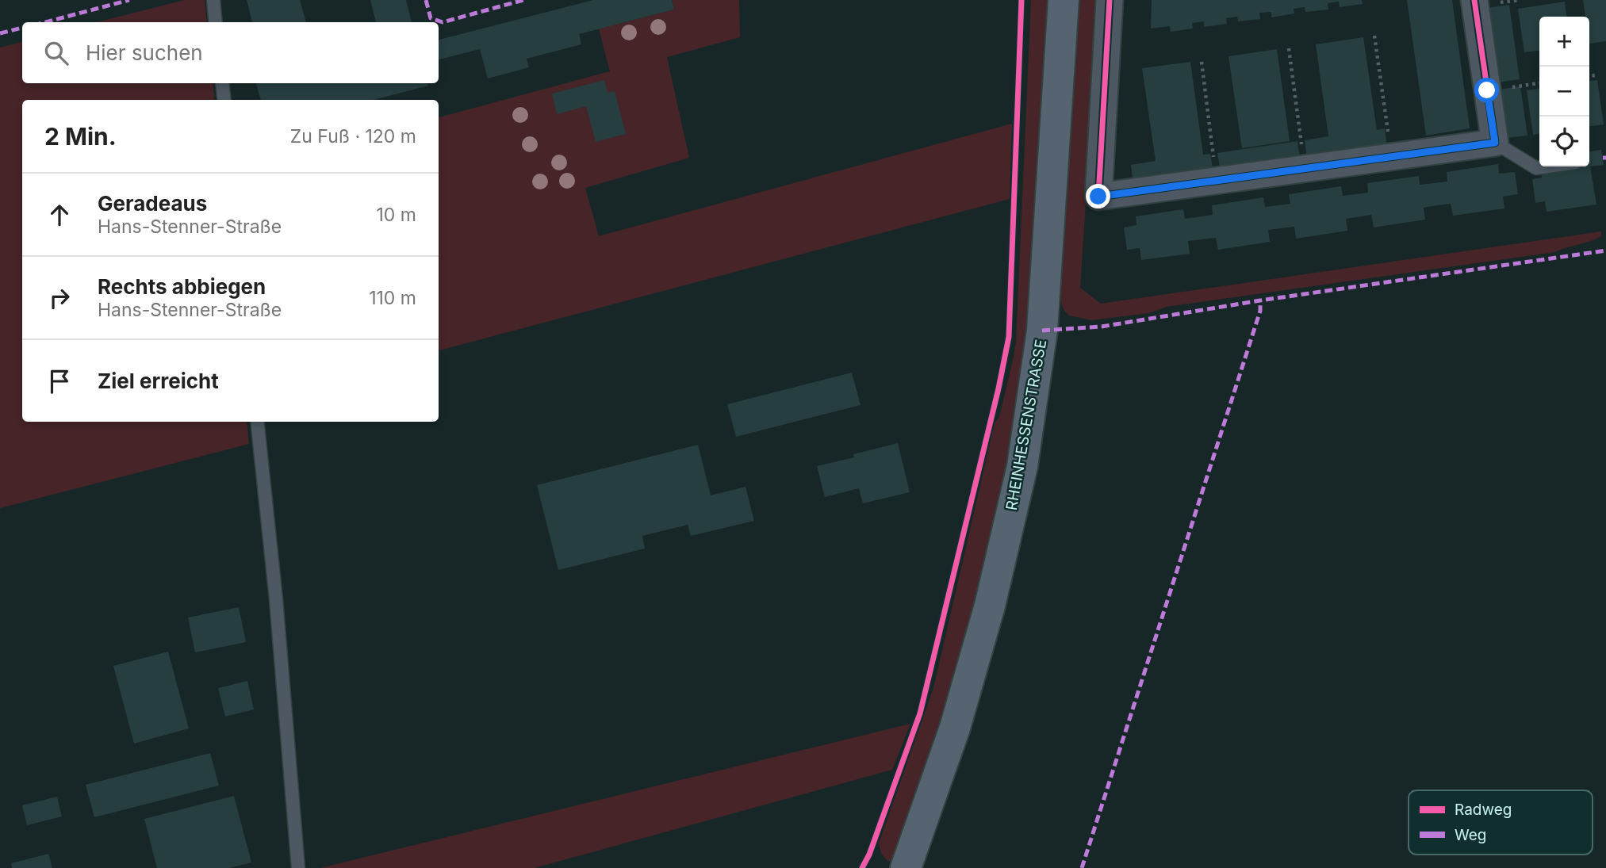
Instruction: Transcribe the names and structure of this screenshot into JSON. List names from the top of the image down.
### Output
{
  "streets": {
    "main road": ["RHEINHESSENSTRASSE"]
  },
  "legend": ["Radweg", "Weg"],
  "page": {
    "map_buttons": ["+", "−"],
    "search": "Hier suchen",
    "heading": ["2 Min.", "Zu Fuß · 120 m"],
    "list": [
      ["Geradeaus", "Hans-Stenner-Straße", "10 m"],
      ["Rechts abbiegen", "Hans-Stenner-Straße", "110 m"],
      "Ziel erreicht"
    ]
  }
}
